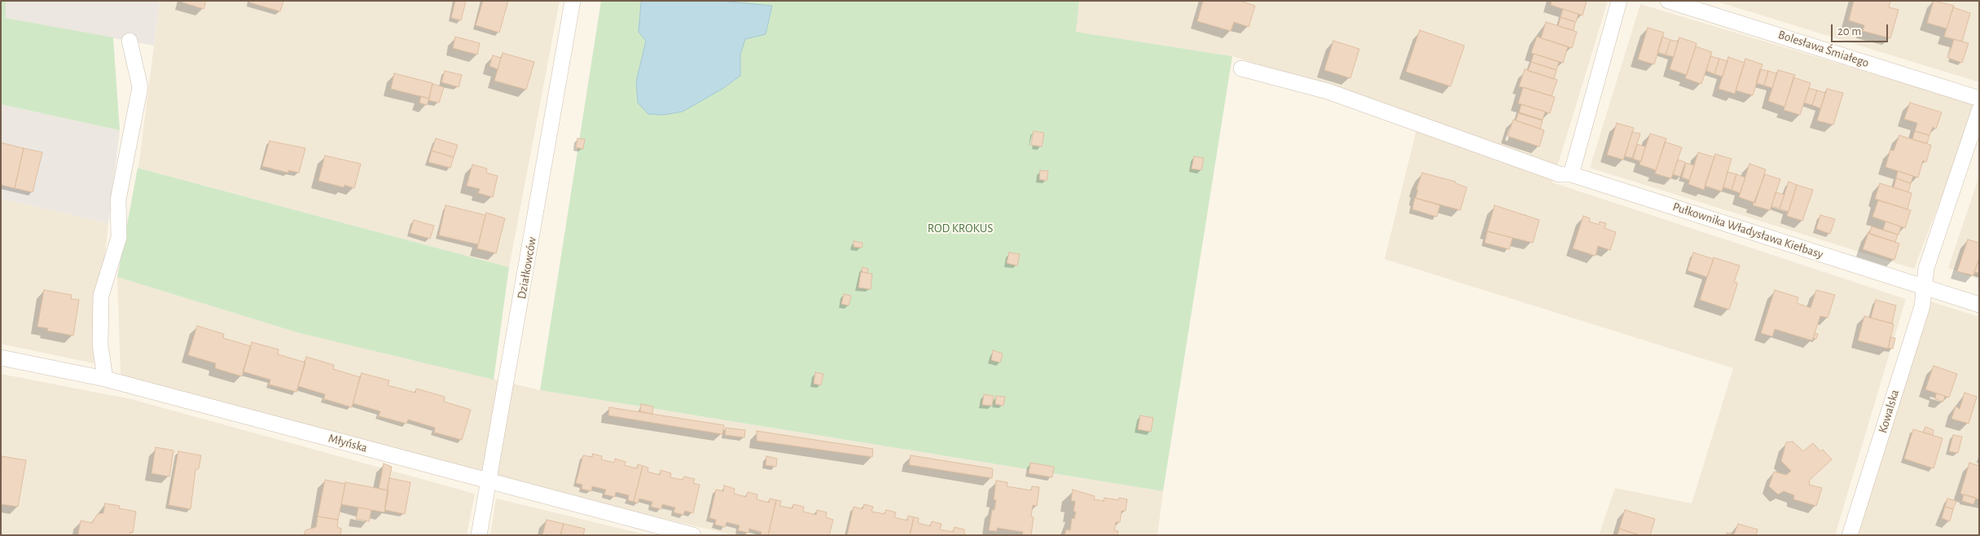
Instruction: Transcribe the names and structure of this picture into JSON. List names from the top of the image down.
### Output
{
  "streets": {
    "street": [
      "Bolesława Śmiałego",
      "Pułkownika Władysława Kiełbasy",
      "Działkowców",
      "Kowalska",
      "Młyńska"
    ]
  },
  "crossings": [
    ["Pułkownika Władysława Kiełbasy", "Kowalska"],
    ["Działkowców", "Młyńska"]
  ],
  "parks": ["ROD KROKUS"],
  "scale_bar": "20 m"
}
